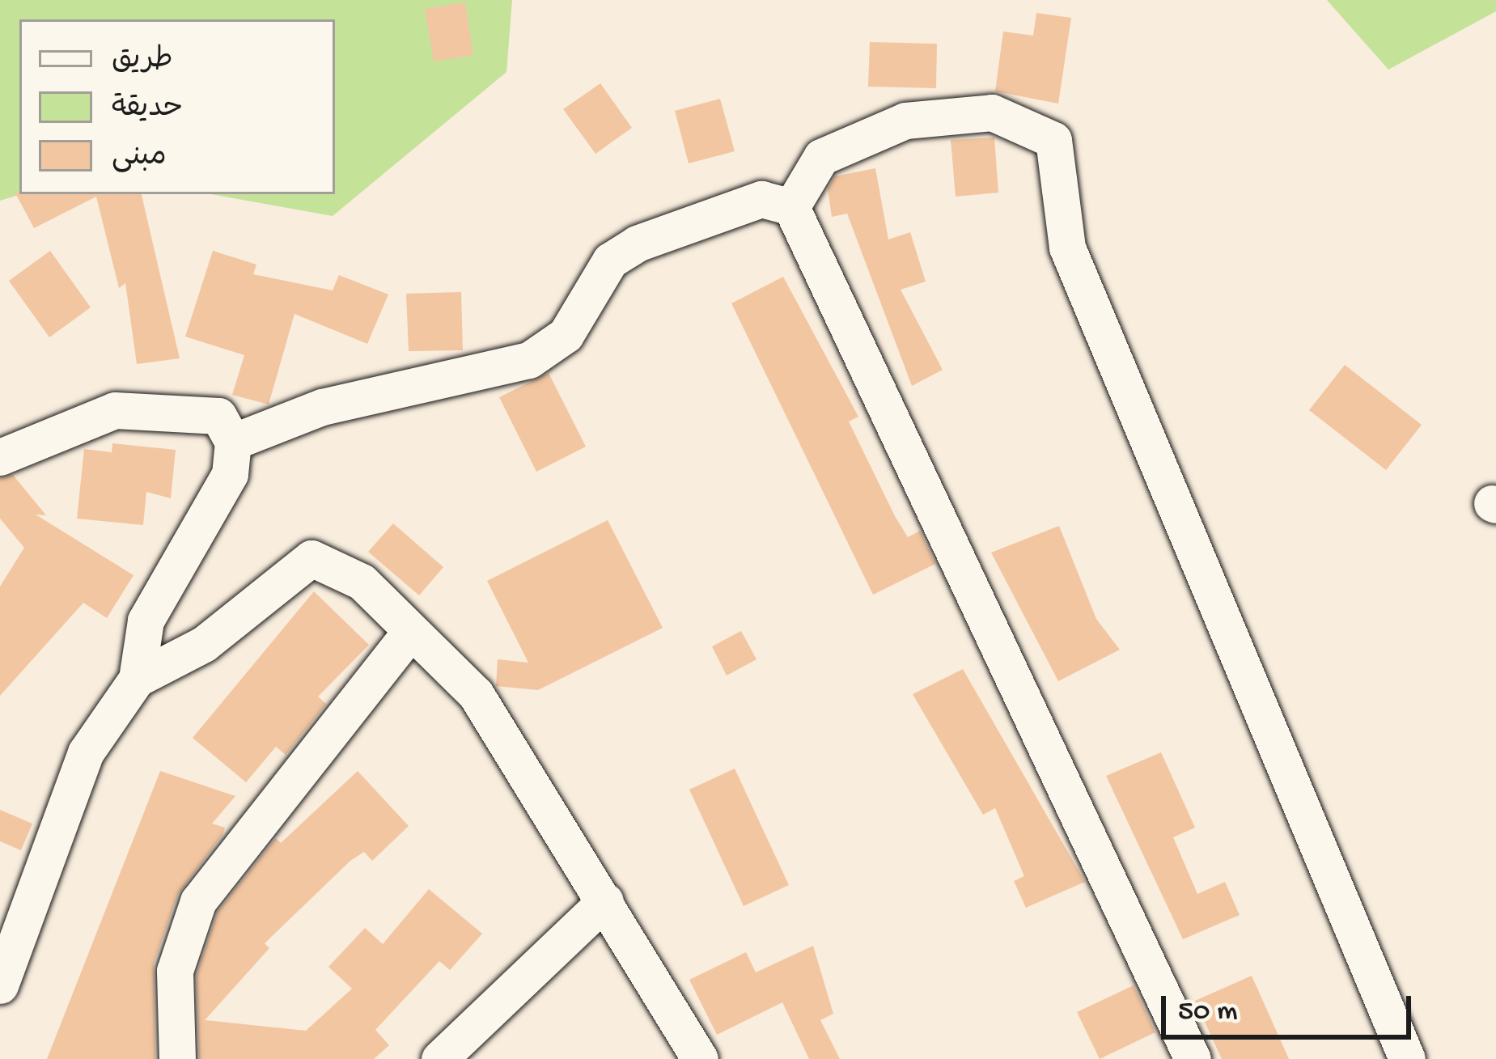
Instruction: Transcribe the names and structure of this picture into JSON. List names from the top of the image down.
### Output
{
  "legend": ["طريق", "حديقة", "مبنى"],
  "scale_bar": "50 m"
}
